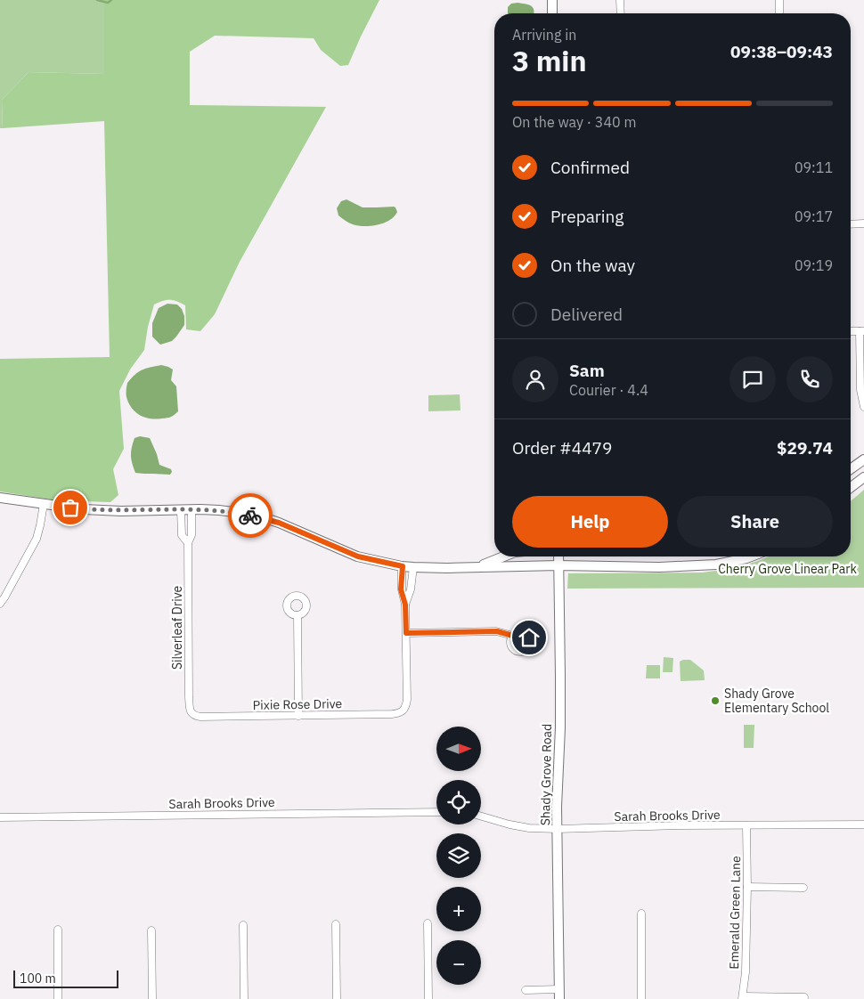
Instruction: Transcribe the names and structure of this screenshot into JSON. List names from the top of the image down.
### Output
{
  "streets": {
    "main road": ["Shady Grove Road"],
    "street": [
      "Silverleaf Drive",
      "Pixie Rose Drive",
      "Sarah Brooks Drive",
      "Emerald Green Lane"
    ]
  },
  "crossings": [
    ["Silverleaf Drive", "Pixie Rose Drive"],
    ["Shady Grove Road", "Sarah Brooks Drive"],
    ["Sarah Brooks Drive", "Emerald Green Lane"]
  ],
  "parks": ["Cherry Grove Linear Park"],
  "places": ["Shady Grove Elementary School"],
  "scale_bar": "100 m",
  "north": "right",
  "page": {
    "heading": ["3 min", "Arriving in", "09:38–09:43"],
    "panel": [
      "Sam",
      "Courier · 4.4",
      "Order #4479",
      "$29.74"
    ],
    "bar": "On the way · 340 m",
    "list": [
      ["Confirmed", "09:11"],
      ["Preparing", "09:17"],
      ["On the way", "09:19"],
      "Delivered"
    ],
    "buttons": ["Help", "Share"],
    "map_buttons": ["+", "−"],
    "scale": "100 m"
  }
}
